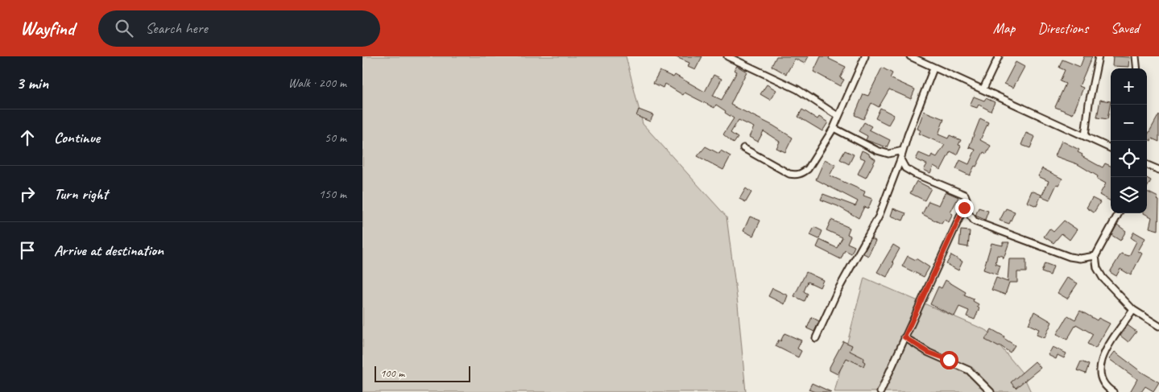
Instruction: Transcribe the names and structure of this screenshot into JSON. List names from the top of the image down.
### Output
{
  "scale_bar": "100 m",
  "page": {
    "header": "Wayfind",
    "search": "Search here",
    "nav": ["Map", "Directions", "Saved"],
    "heading": ["3 min", "Walk · 200 m"],
    "map_buttons": ["+", "−"],
    "list": [
      ["Continue", "50 m"],
      ["Turn right", "150 m"],
      "Arrive at destination"
    ],
    "scale": "100 m"
  }
}
